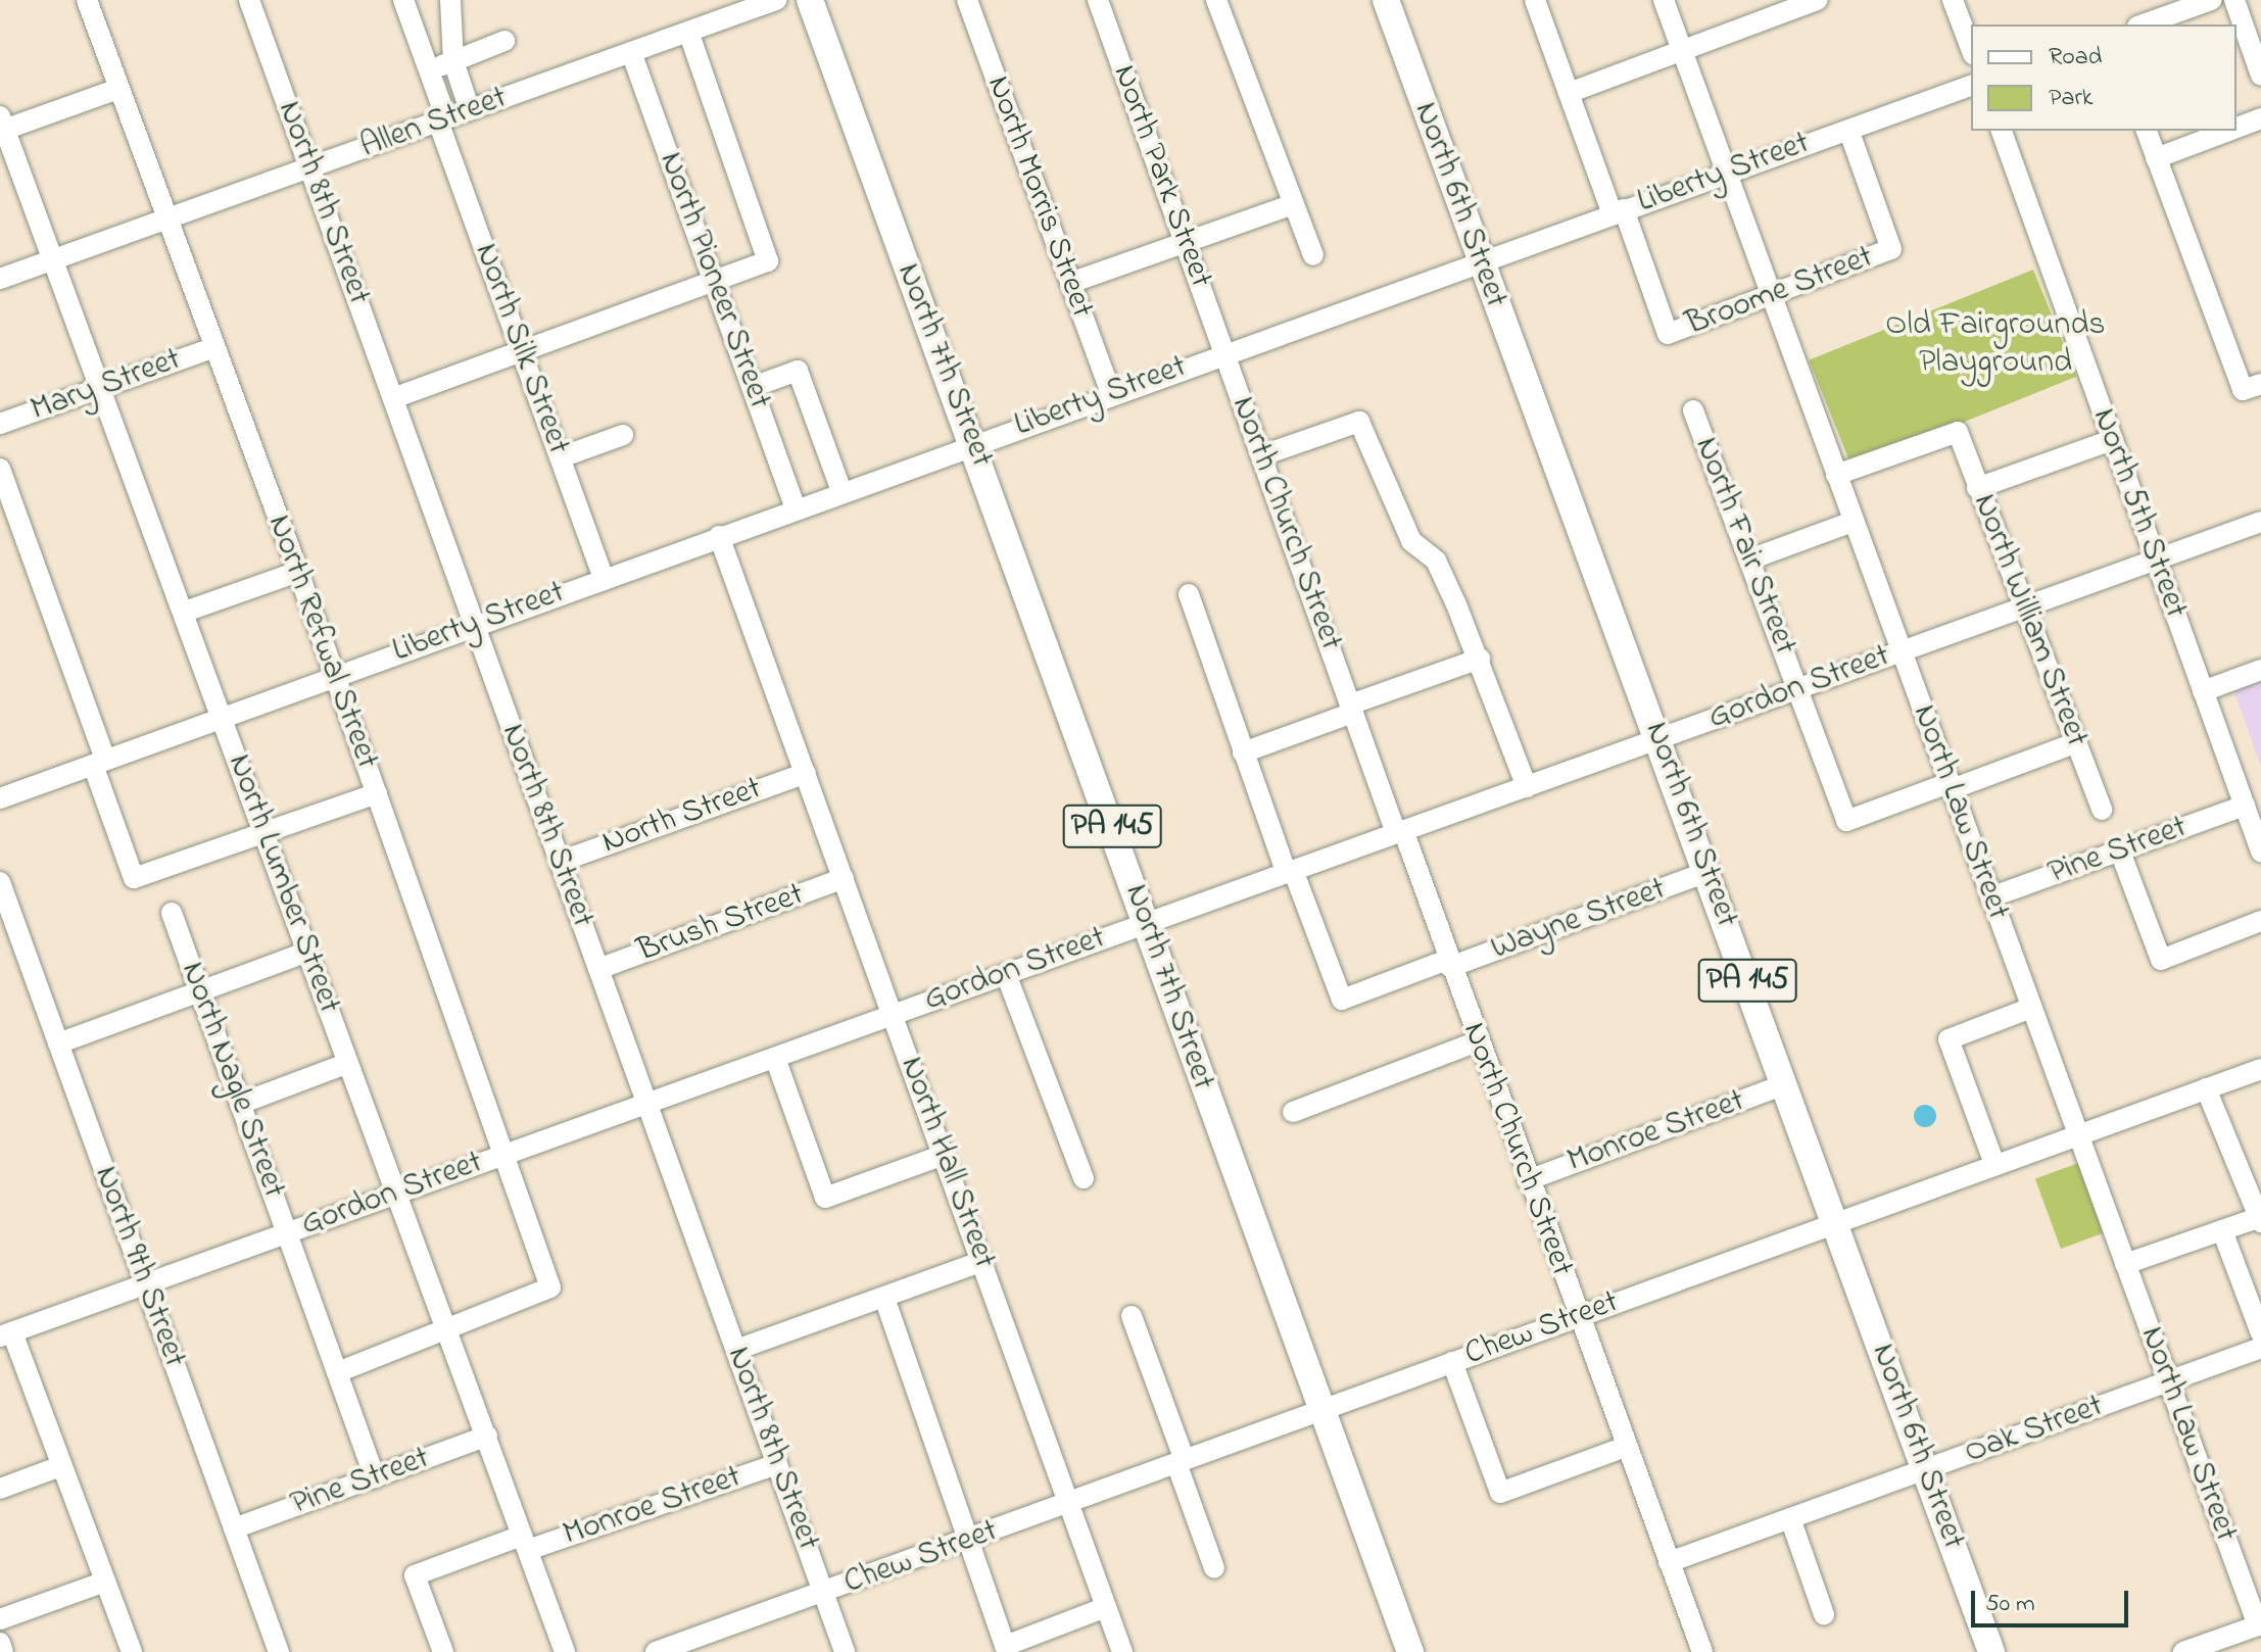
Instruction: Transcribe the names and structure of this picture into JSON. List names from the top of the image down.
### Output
{
  "streets": {
    "main road": ["North 6th Street", "North 7th Street", "PA 145"],
    "street": [
      "Allen Street",
      "Liberty Street",
      "North Park Street",
      "North Morris Street",
      "North 8th Street",
      "North Pioneer Street",
      "Broome Street",
      "North Silk Street",
      "Mary Street",
      "North 5th Street",
      "North Church Street",
      "North Fair Street",
      "North William Street",
      "North Refwal Street",
      "Gordon Street",
      "North Law Street",
      "North Street",
      "Pine Street",
      "North Lumber Street",
      "Wayne Street",
      "Brush Street",
      "North Nagle Street",
      "Monroe Street",
      "North Hall Street",
      "North 9th Street",
      "Chew Street",
      "Oak Street"
    ]
  },
  "crossings": [
    ["Allen Street", "North 8th Street"],
    ["Allen Street", "North Pioneer Street"],
    ["Allen Street", "North Silk Street"],
    ["Allen Street", "North Refwal Street"],
    ["Allen Street", "North Lumber Street"],
    ["Liberty Street", "North Park Street"],
    ["Liberty Street", "North Morris Street"],
    ["Liberty Street", "North 8th Street"],
    ["Liberty Street", "North 6th Street"],
    ["Liberty Street", "North Pioneer Street"],
    ["Liberty Street", "Broome Street"],
    ["Liberty Street", "North Silk Street"],
    ["Liberty Street", "North 7th Street"],
    ["Liberty Street", "North Church Street"],
    ["Liberty Street", "North Refwal Street"],
    ["Liberty Street", "North Law Street"],
    ["Liberty Street", "North Lumber Street"],
    ["Liberty Street", "North Hall Street"],
    ["North Park Street", "North Church Street"],
    ["North 8th Street", "Gordon Street"],
    ["North 8th Street", "North Street"],
    ["North 8th Street", "Brush Street"],
    ["North 8th Street", "Monroe Street"],
    ["North 8th Street", "Chew Street"],
    ["North 6th Street", "Gordon Street"],
    ["North 6th Street", "Wayne Street"],
    ["North 6th Street", "Monroe Street"],
    ["North 6th Street", "Chew Street"],
    ["North 6th Street", "Oak Street"],
    ["Broome Street", "North Law Street"],
    ["North 7th Street", "Gordon Street"],
    ["North 7th Street", "Chew Street"],
    ["Mary Street", "North Refwal Street"],
    ["Mary Street", "North Lumber Street"],
    ["North 5th Street", "Gordon Street"],
    ["North 5th Street", "Pine Street"],
    ["North Church Street", "Gordon Street"],
    ["North Church Street", "Wayne Street"],
    ["North Church Street", "Monroe Street"],
    ["North Church Street", "Chew Street"],
    ["North Church Street", "Oak Street"],
    ["North Fair Street", "Gordon Street"],
    ["North Fair Street", "North Law Street"],
    ["North William Street", "Gordon Street"],
    ["North William Street", "North Law Street"],
    ["North Refwal Street", "Gordon Street"],
    ["North Refwal Street", "North Lumber Street"],
    ["Gordon Street", "North Law Street"],
    ["Gordon Street", "North Lumber Street"],
    ["Gordon Street", "Wayne Street"],
    ["Gordon Street", "North Nagle Street"],
    ["Gordon Street", "North Hall Street"],
    ["Gordon Street", "North 9th Street"],
    ["North Law Street", "Pine Street"],
    ["North Law Street", "Chew Street"],
    ["North Law Street", "Oak Street"],
    ["North Street", "North Hall Street"],
    ["Pine Street", "North Lumber Street"],
    ["Pine Street", "North Nagle Street"],
    ["Pine Street", "North 9th Street"],
    ["North Lumber Street", "Monroe Street"],
    ["Brush Street", "North Hall Street"],
    ["North Hall Street", "Chew Street"]
  ],
  "parks": ["Old Fairgrounds Playground"],
  "legend": ["Road", "Park"],
  "scale_bar": "50 m"
}
